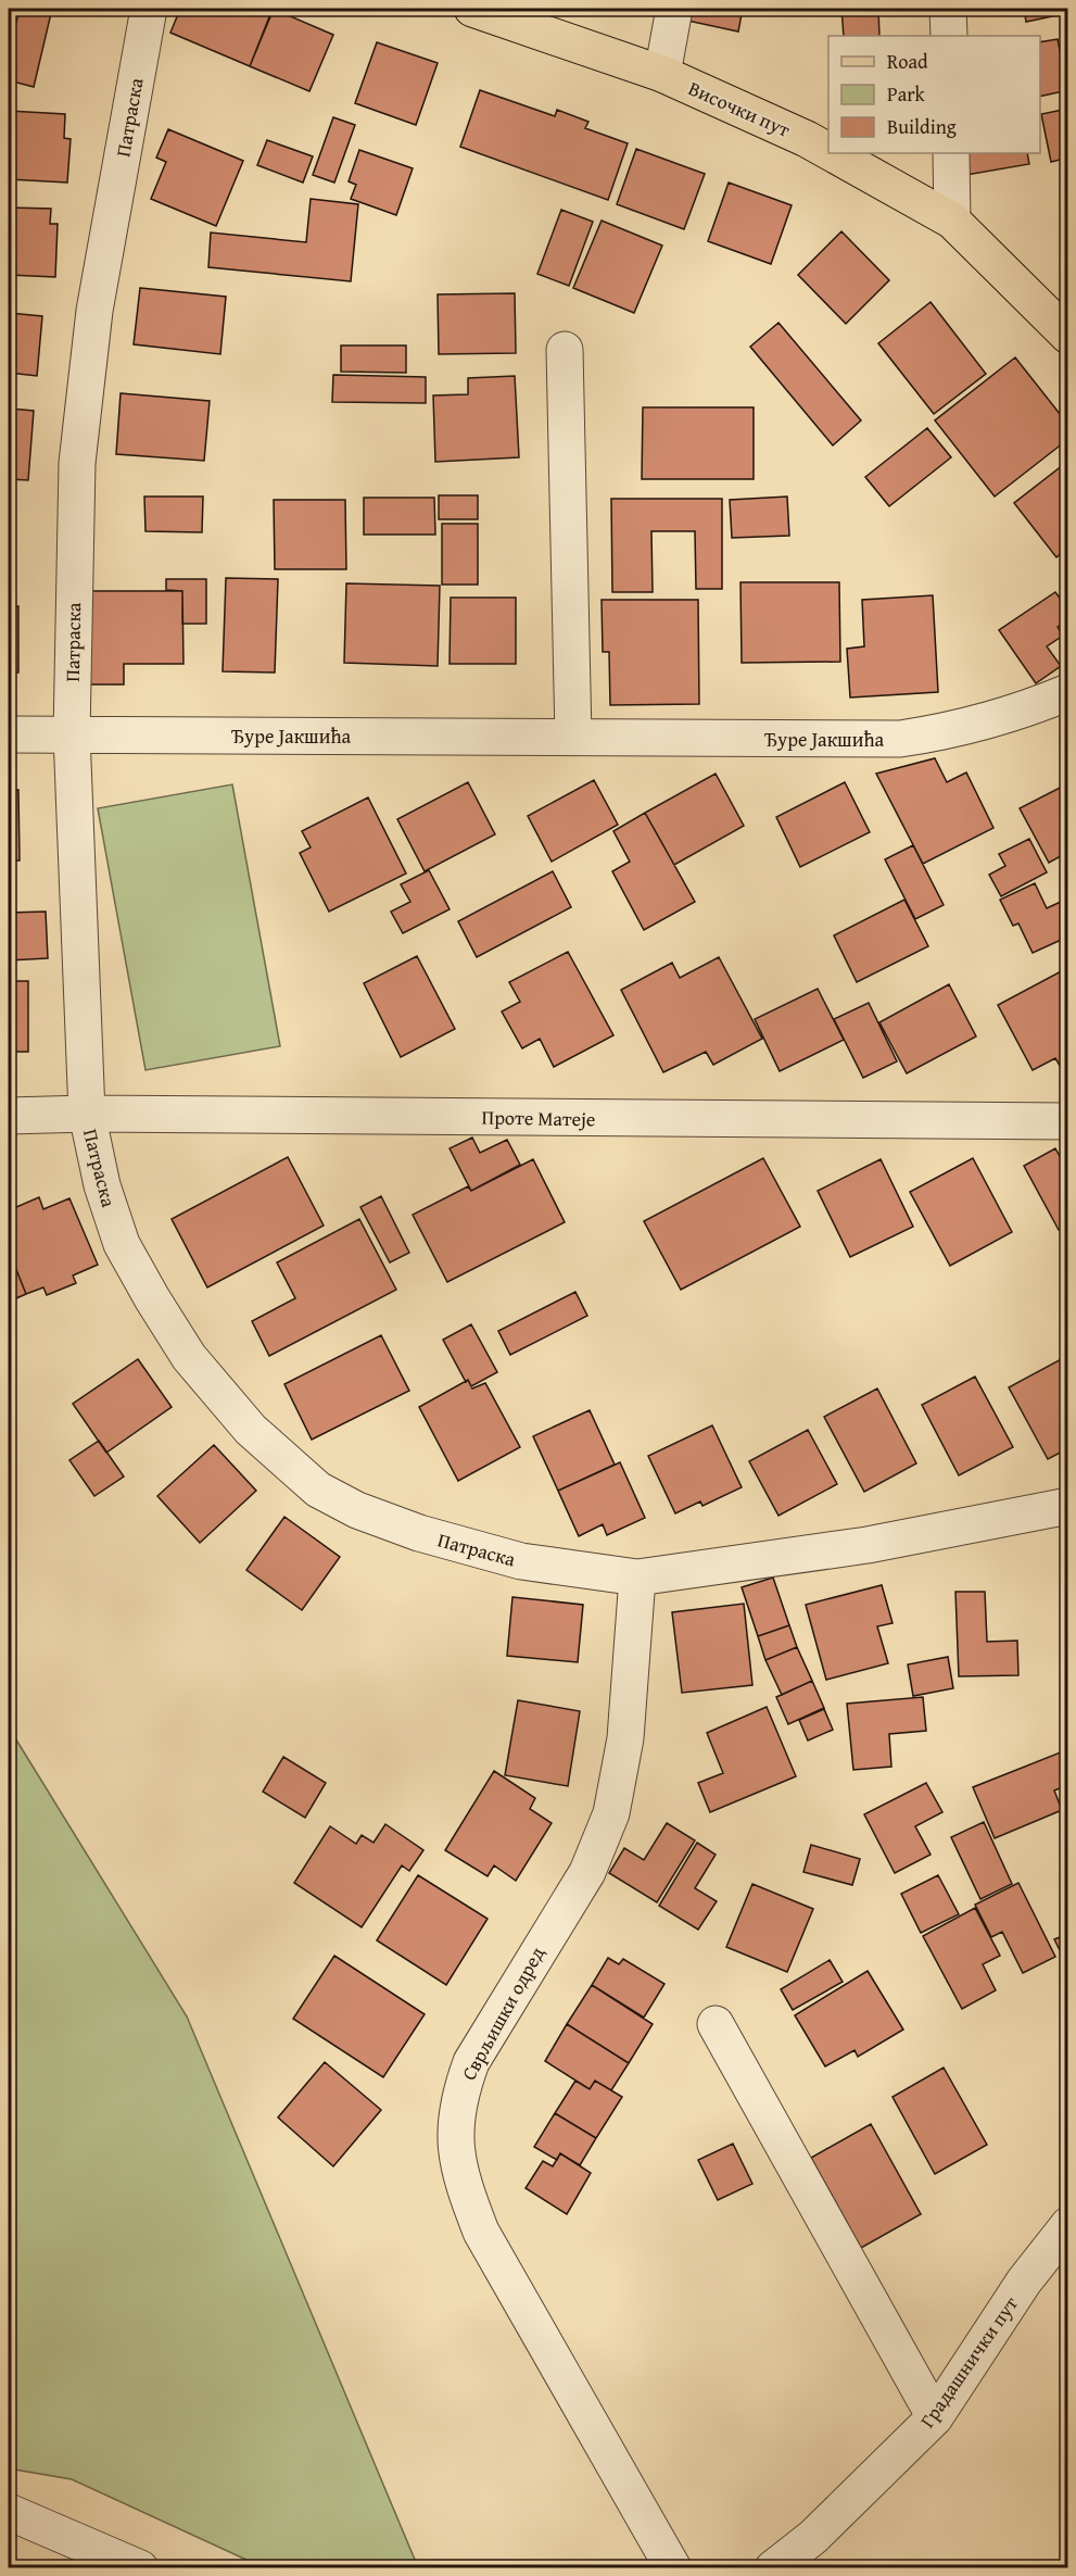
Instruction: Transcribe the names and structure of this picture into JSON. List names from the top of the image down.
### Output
{
  "streets": {
    "main road": ["Височки пут"],
    "street": [
      "Патраска",
      "Ђуре Јакшића",
      "Проте Матеје",
      "Сврљишки одред",
      "Градашнички пут"
    ]
  },
  "crossings": [
    ["Патраска", "Ђуре Јакшића"],
    ["Патраска", "Проте Матеје"],
    ["Патраска", "Сврљишки одред"]
  ],
  "legend": ["Road", "Park", "Building"]
}
